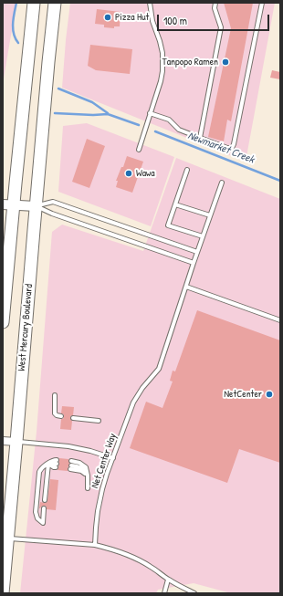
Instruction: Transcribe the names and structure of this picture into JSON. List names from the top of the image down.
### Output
{
  "streets": {
    "highway": ["West Mercury Boulevard"],
    "lane": ["Net Center Way"]
  },
  "water": ["Newmarket Creek"],
  "places": [
    "Pizza Hut",
    "Tanpopo Ramen",
    "Wawa",
    "NetCenter"
  ],
  "scale_bar": "100 m"
}
